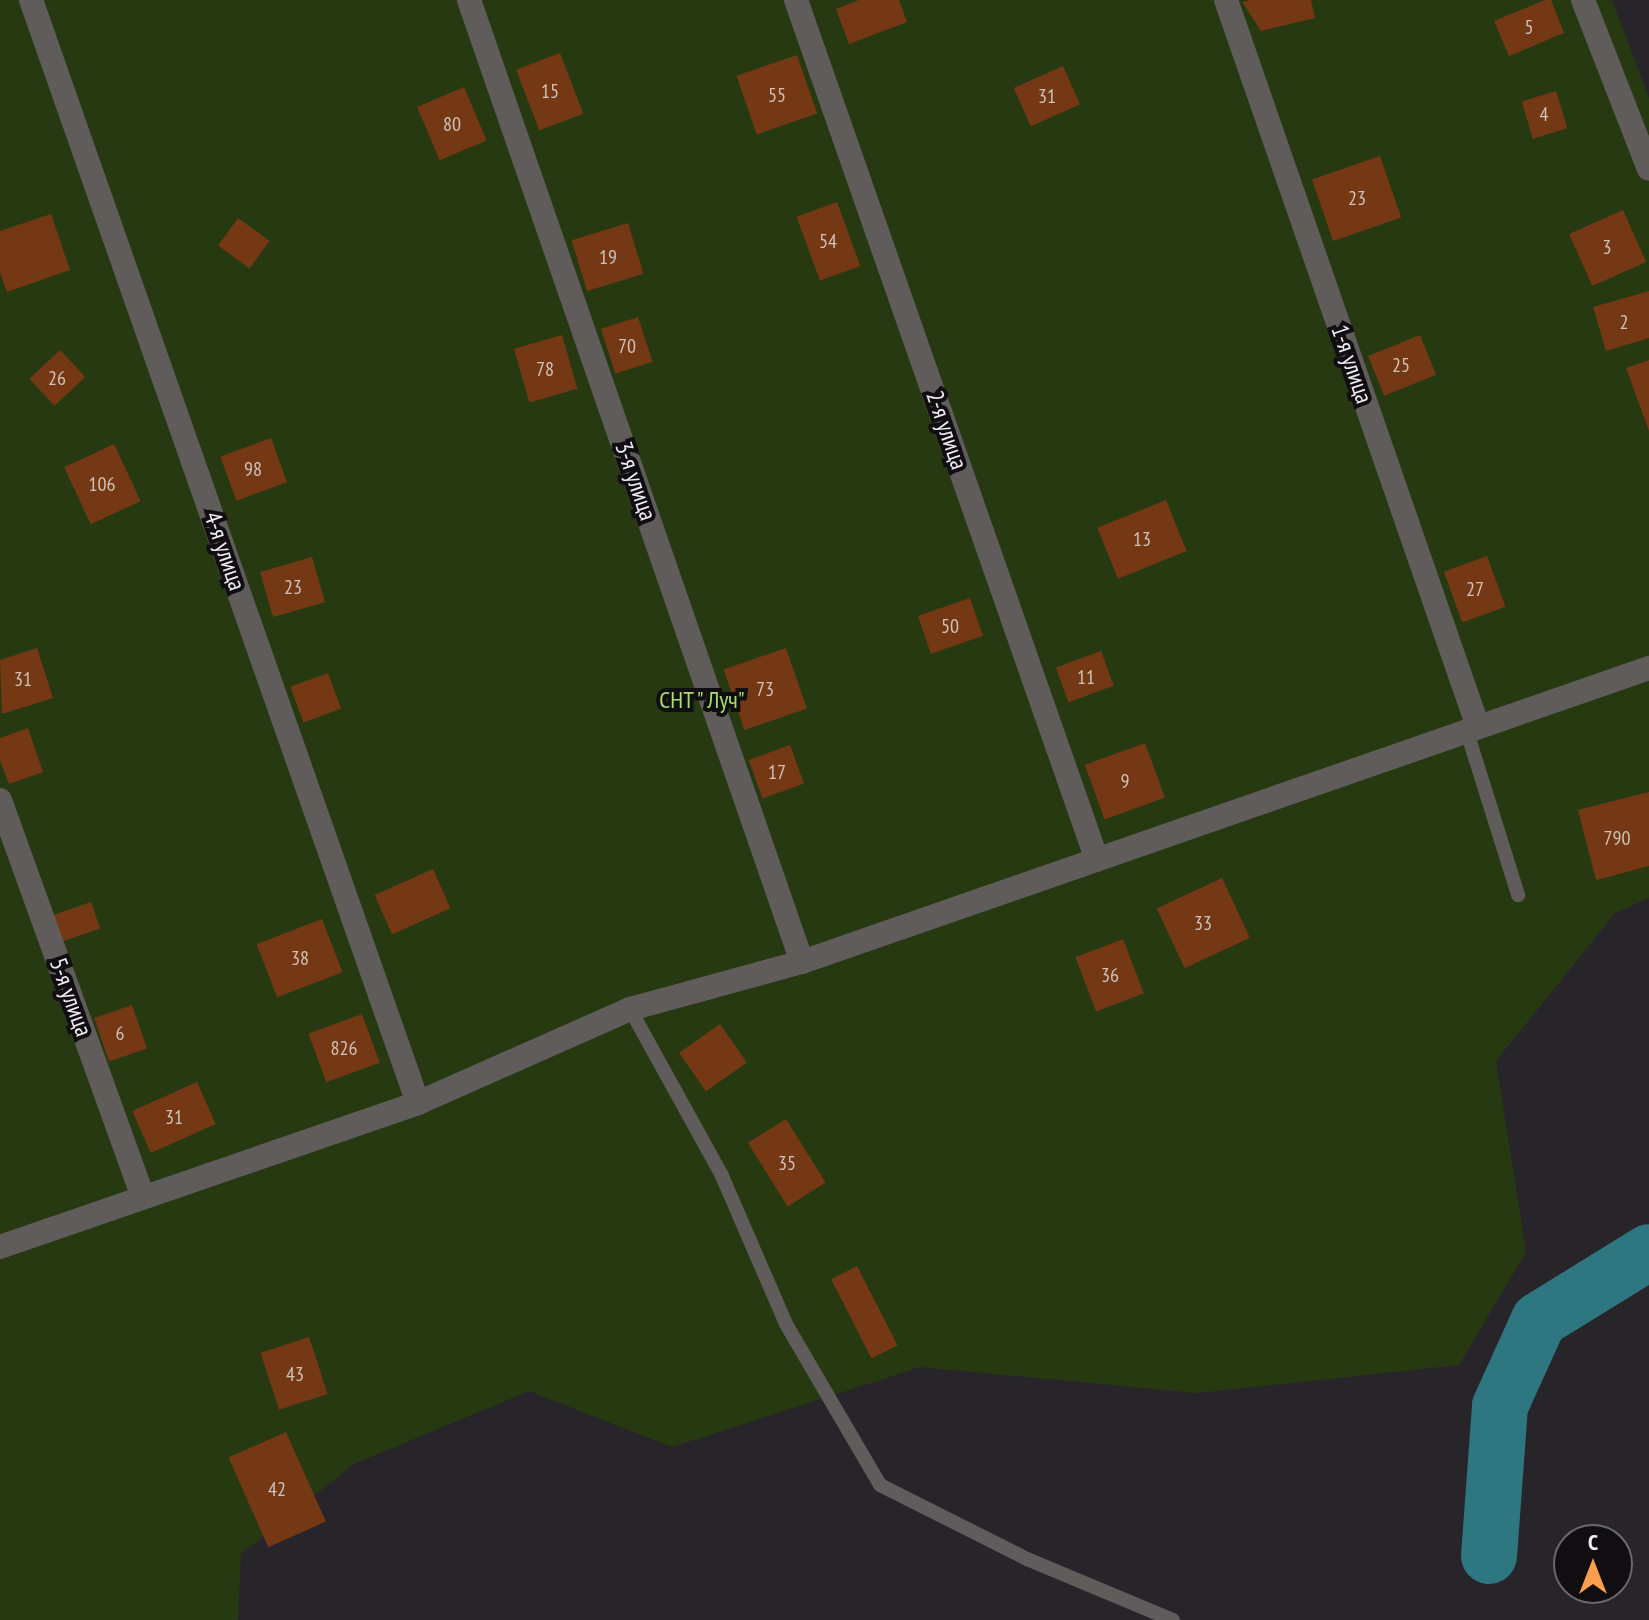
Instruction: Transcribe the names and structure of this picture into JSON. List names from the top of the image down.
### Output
{
  "streets": {
    "street": [
      "1-я улица",
      "2-я улица",
      "3-я улица",
      "4-я улица",
      "5-я улица"
    ]
  },
  "parks": ["СНТ \" Луч\""],
  "house_numbers": [
    "5",
    "15",
    "55",
    "31",
    "4",
    "80",
    "23",
    "54",
    "3",
    "19",
    "2",
    "70",
    "25",
    "78",
    "26",
    "98",
    "106",
    "13",
    "23",
    "27",
    "50",
    "11",
    "31",
    "73",
    "17",
    "9",
    "790",
    "33",
    "38",
    "36",
    "6",
    "826",
    "31",
    "35",
    "43",
    "42"
  ],
  "north": "top"
}
